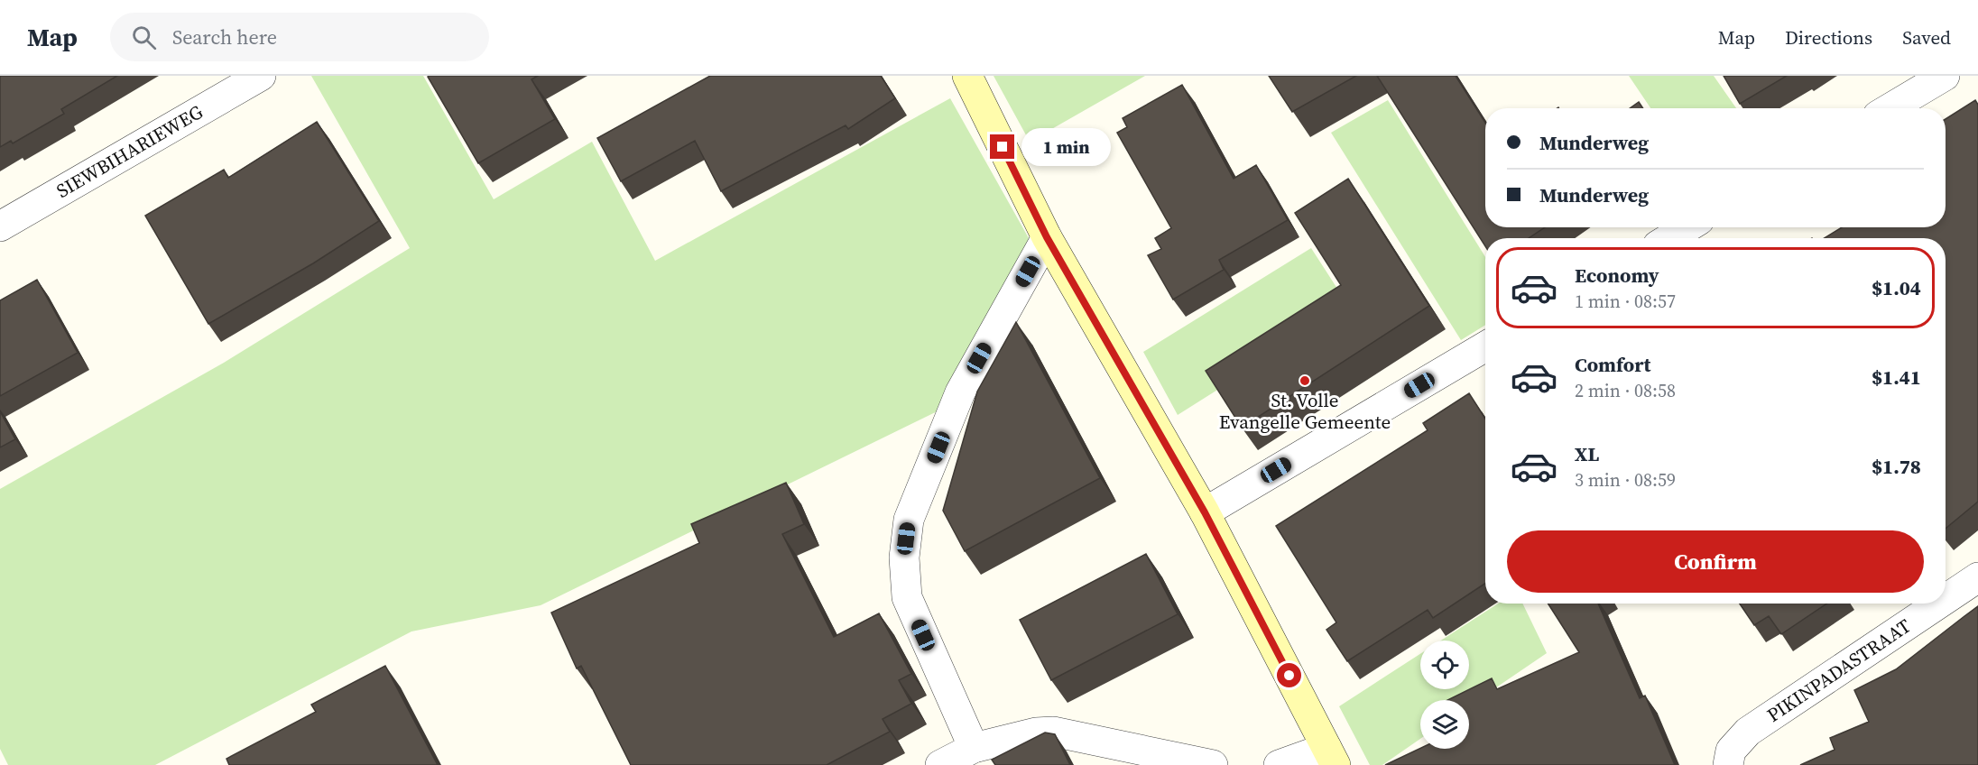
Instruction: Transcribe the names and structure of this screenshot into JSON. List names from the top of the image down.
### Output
{
  "streets": {
    "street": ["SIEWBIHARIEWEG", "PIKINPADASTRAAT"]
  },
  "places": ["St. Volle Evangelle Gemeente"],
  "page": {
    "header": "Map",
    "search": "Search here",
    "nav": ["Map", "Directions", "Saved"],
    "banner": ["Munderweg", "Munderweg"],
    "bubble": "1 min",
    "list": [
      {
        "name": "Economy",
        "note": "1 min · 08:57",
        "value": "$1.04"
      },
      {
        "name": "Comfort",
        "note": "2 min · 08:58",
        "value": "$1.41"
      },
      {
        "name": "XL",
        "note": "3 min · 08:59",
        "value": "$1.78"
      }
    ],
    "buttons": "Confirm"
  }
}
